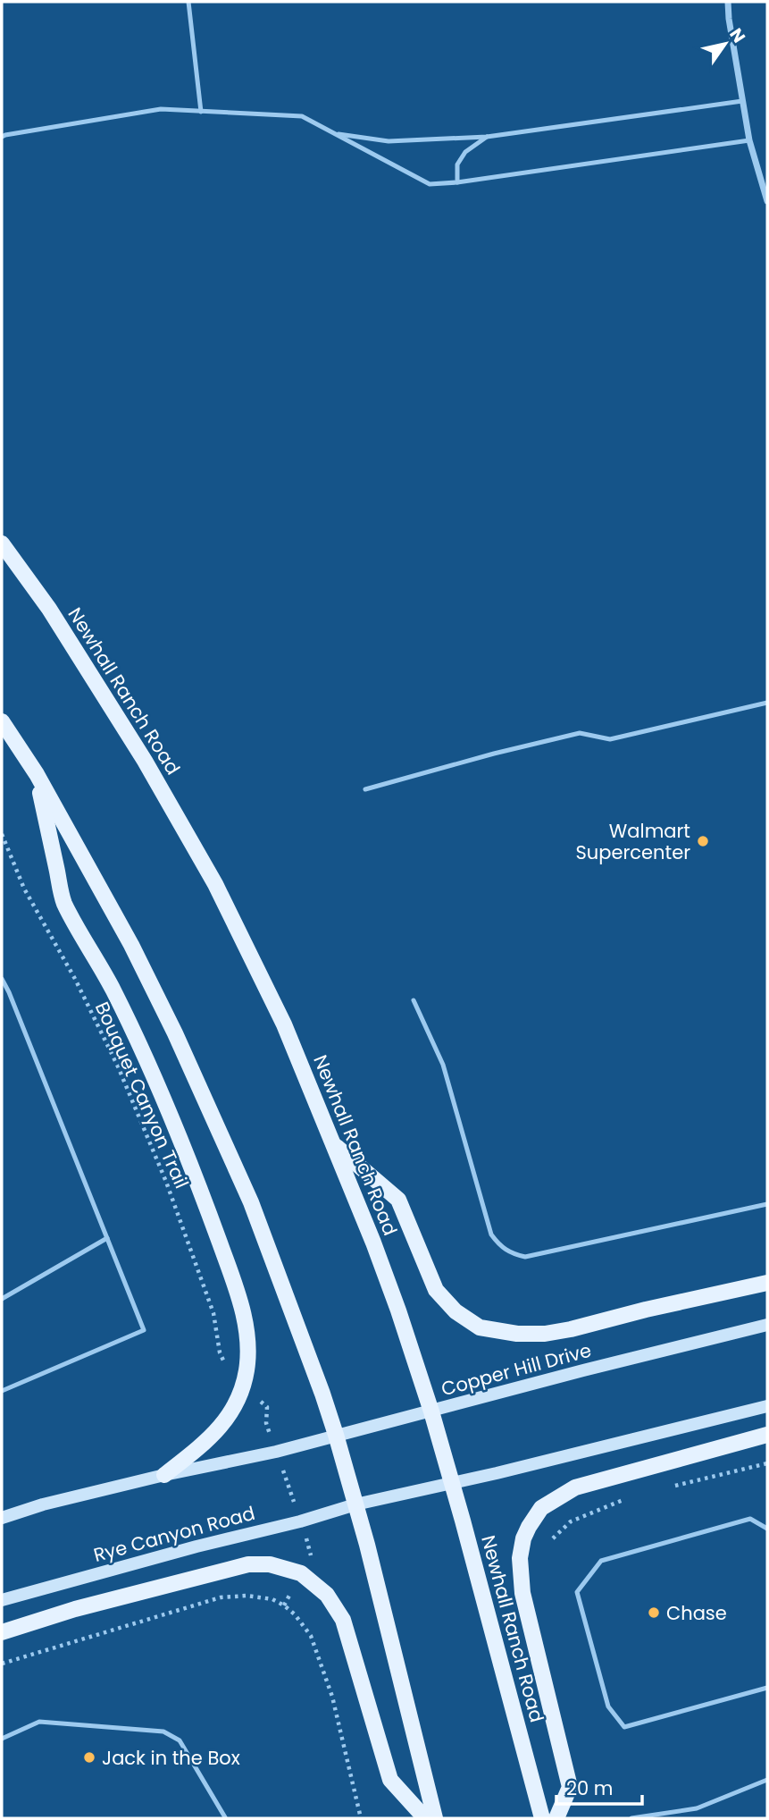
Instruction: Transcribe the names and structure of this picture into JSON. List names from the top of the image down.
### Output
{
  "streets": {
    "main road": ["Newhall Ranch Road", "Copper Hill Drive", "Rye Canyon Road"],
    "path": ["Bouquet Canyon Trail"]
  },
  "crossings": [
    ["Newhall Ranch Road", "Copper Hill Drive"]
  ],
  "places": ["Walmart Supercenter", "Chase", "Jack in the Box"],
  "scale_bar": "20 m",
  "north": "top right"
}
